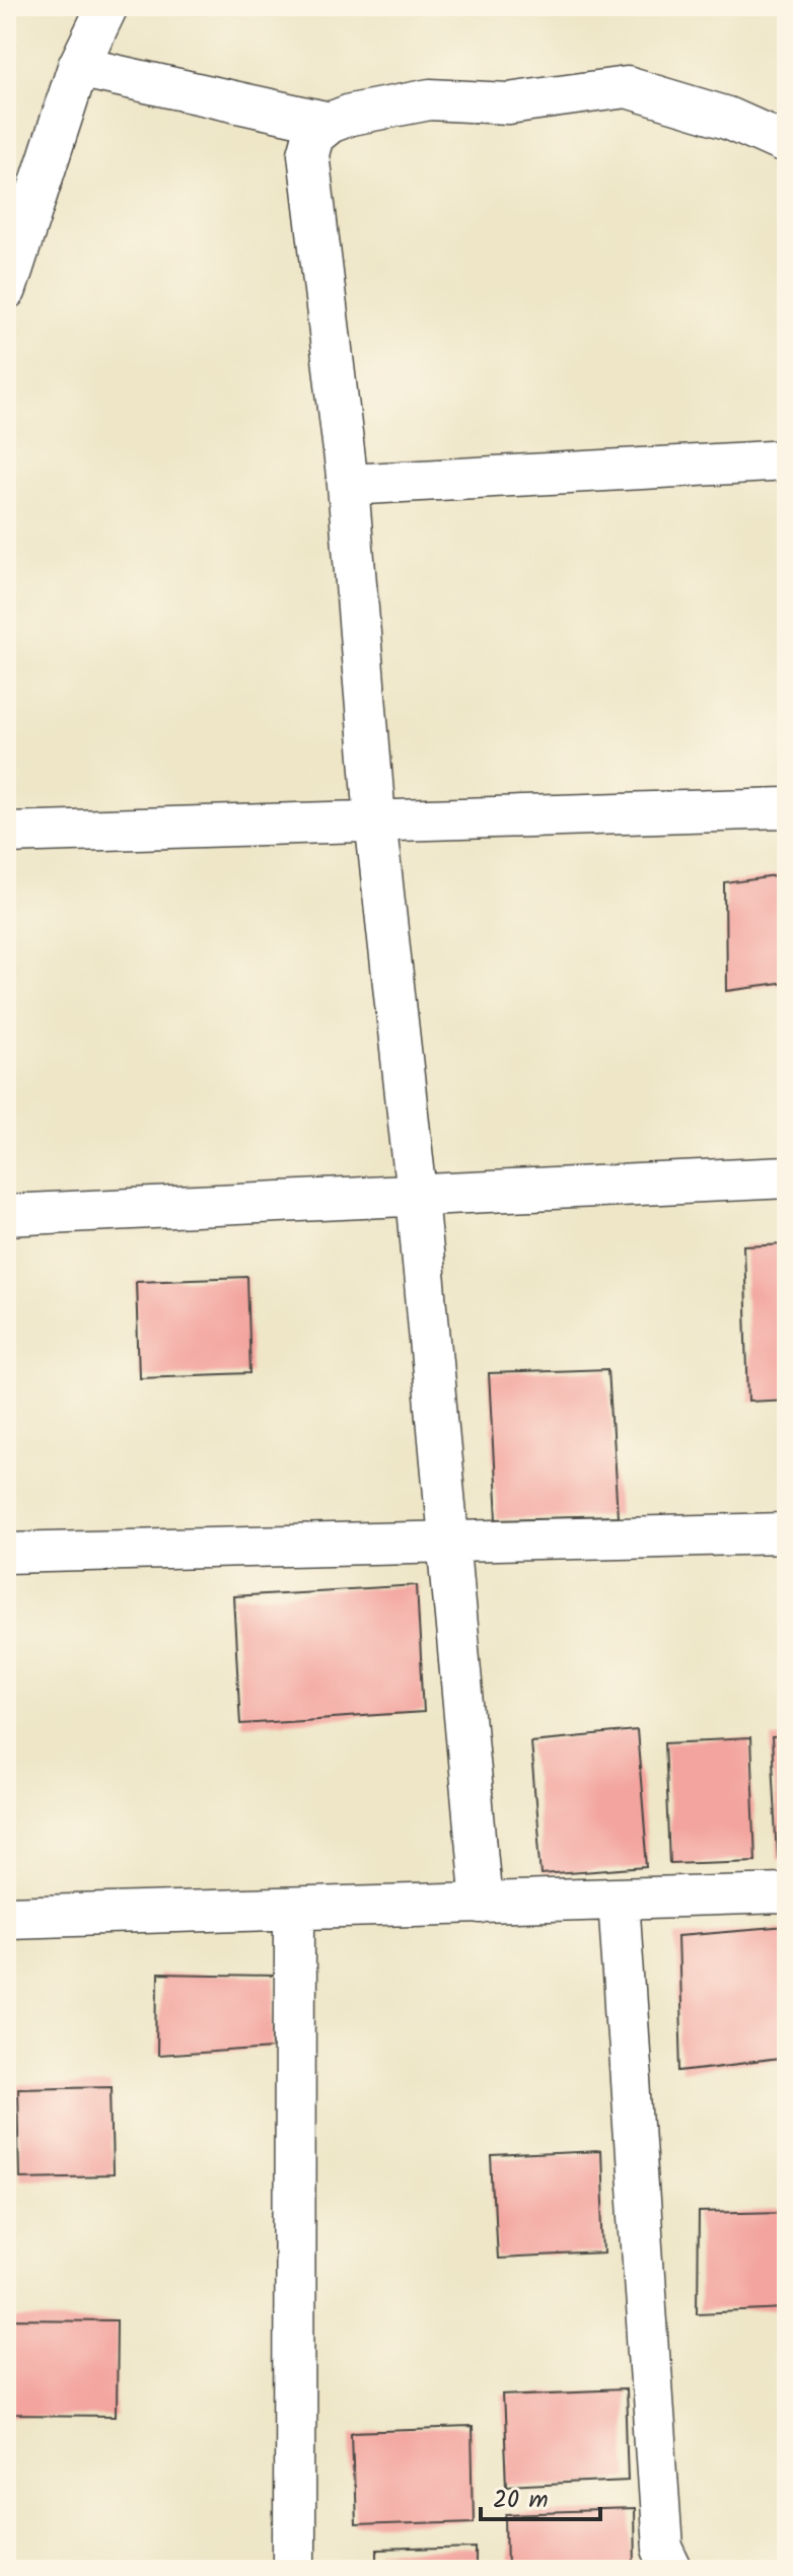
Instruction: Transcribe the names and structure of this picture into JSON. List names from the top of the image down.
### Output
{
  "scale_bar": "20 m"
}
